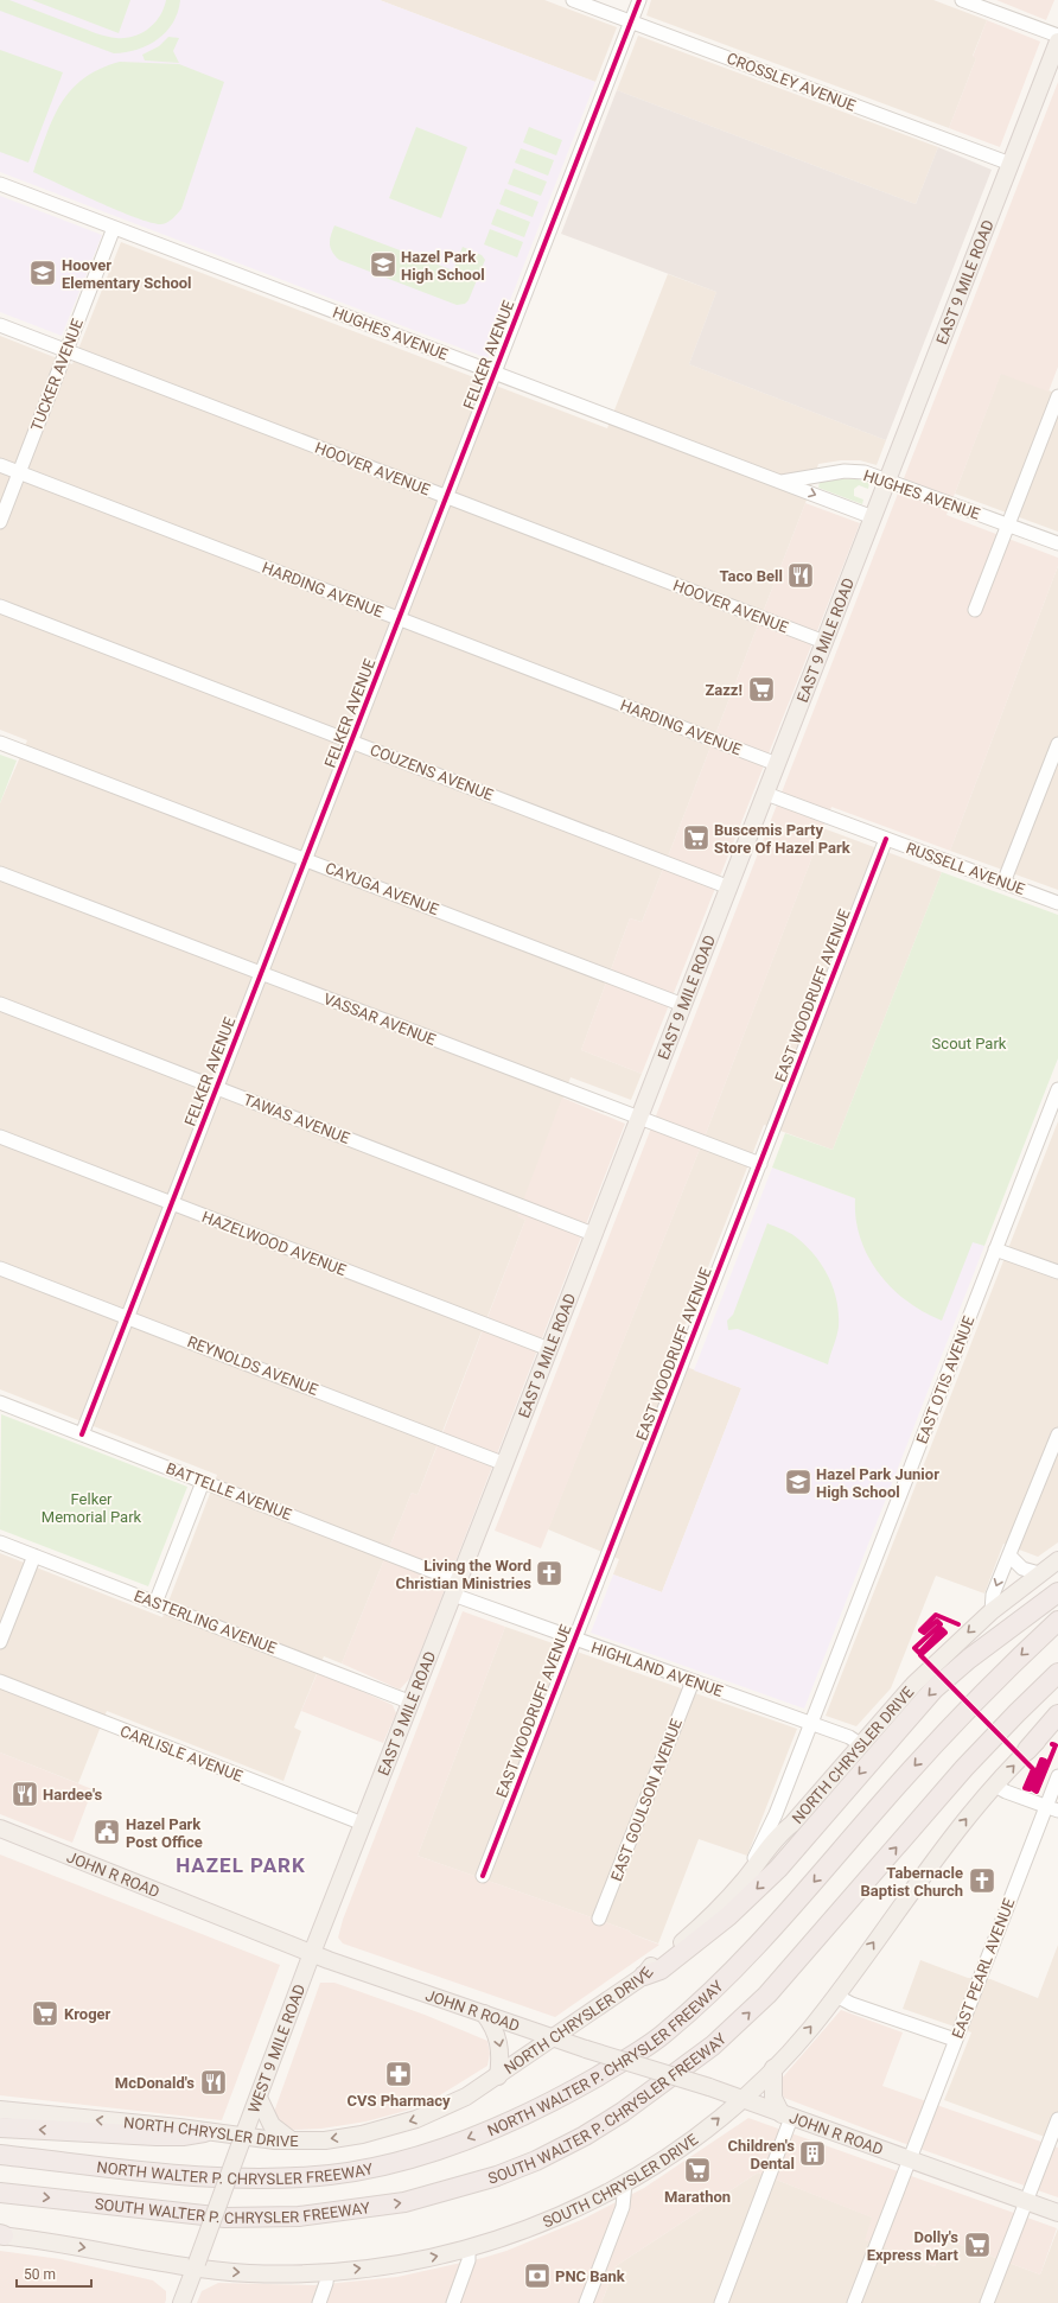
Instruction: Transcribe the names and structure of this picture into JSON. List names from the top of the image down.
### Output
{
  "streets": {
    "highway": ["NORTH WALTER P. CHRYSLER FREEWAY", "SOUTH WALTER P. CHRYSLER FREEWAY"],
    "main road": [
      "EAST 9 MILE ROAD",
      "NORTH CHRYSLER DRIVE",
      "JOHN R ROAD",
      "WEST 9 MILE ROAD",
      "SOUTH CHRYSLER DRIVE"
    ],
    "street": [
      "CROSSLEY AVENUE",
      "HUGHES AVENUE",
      "FELKER AVENUE",
      "TUCKER AVENUE",
      "HOOVER AVENUE",
      "HARDING AVENUE",
      "COUZENS AVENUE",
      "RUSSELL AVENUE",
      "CAYUGA AVENUE",
      "EAST WOODRUFF AVENUE",
      "VASSAR AVENUE",
      "TAWAS AVENUE",
      "HAZELWOOD AVENUE",
      "REYNOLDS AVENUE",
      "EAST OTIS AVENUE",
      "BATTELLE AVENUE",
      "EASTERLING AVENUE",
      "HIGHLAND AVENUE",
      "CARLISLE AVENUE",
      "EAST GOULSON AVENUE",
      "EAST PEARL AVENUE"
    ]
  },
  "crossings": [
    ["CROSSLEY AVENUE", "EAST 9 MILE ROAD"],
    ["CROSSLEY AVENUE", "FELKER AVENUE"],
    ["EAST 9 MILE ROAD", "HUGHES AVENUE"],
    ["EAST 9 MILE ROAD", "HOOVER AVENUE"],
    ["EAST 9 MILE ROAD", "HARDING AVENUE"],
    ["EAST 9 MILE ROAD", "COUZENS AVENUE"],
    ["EAST 9 MILE ROAD", "RUSSELL AVENUE"],
    ["EAST 9 MILE ROAD", "CAYUGA AVENUE"],
    ["EAST 9 MILE ROAD", "VASSAR AVENUE"],
    ["EAST 9 MILE ROAD", "TAWAS AVENUE"],
    ["EAST 9 MILE ROAD", "HAZELWOOD AVENUE"],
    ["EAST 9 MILE ROAD", "REYNOLDS AVENUE"],
    ["EAST 9 MILE ROAD", "BATTELLE AVENUE"],
    ["EAST 9 MILE ROAD", "EASTERLING AVENUE"],
    ["EAST 9 MILE ROAD", "HIGHLAND AVENUE"],
    ["EAST 9 MILE ROAD", "CARLISLE AVENUE"],
    ["EAST 9 MILE ROAD", "JOHN R ROAD"],
    ["EAST 9 MILE ROAD", "WEST 9 MILE ROAD"],
    ["HUGHES AVENUE", "FELKER AVENUE"],
    ["HUGHES AVENUE", "TUCKER AVENUE"],
    ["FELKER AVENUE", "HOOVER AVENUE"],
    ["FELKER AVENUE", "HARDING AVENUE"],
    ["FELKER AVENUE", "COUZENS AVENUE"],
    ["FELKER AVENUE", "CAYUGA AVENUE"],
    ["FELKER AVENUE", "VASSAR AVENUE"],
    ["FELKER AVENUE", "TAWAS AVENUE"],
    ["FELKER AVENUE", "HAZELWOOD AVENUE"],
    ["FELKER AVENUE", "REYNOLDS AVENUE"],
    ["FELKER AVENUE", "BATTELLE AVENUE"],
    ["TUCKER AVENUE", "HOOVER AVENUE"],
    ["TUCKER AVENUE", "HARDING AVENUE"],
    ["RUSSELL AVENUE", "EAST WOODRUFF AVENUE"],
    ["EAST WOODRUFF AVENUE", "VASSAR AVENUE"],
    ["EAST WOODRUFF AVENUE", "HIGHLAND AVENUE"],
    ["EAST OTIS AVENUE", "HIGHLAND AVENUE"],
    ["BATTELLE AVENUE", "HIGHLAND AVENUE"],
    ["HIGHLAND AVENUE", "NORTH CHRYSLER DRIVE"],
    ["HIGHLAND AVENUE", "EAST GOULSON AVENUE"],
    ["NORTH CHRYSLER DRIVE", "JOHN R ROAD"],
    ["NORTH CHRYSLER DRIVE", "WEST 9 MILE ROAD"],
    ["JOHN R ROAD", "EAST PEARL AVENUE"],
    ["JOHN R ROAD", "WEST 9 MILE ROAD"],
    ["JOHN R ROAD", "SOUTH CHRYSLER DRIVE"],
    ["WEST 9 MILE ROAD", "SOUTH CHRYSLER DRIVE"]
  ],
  "one_way": ["NORTH CHRYSLER DRIVE", "SOUTH CHRYSLER DRIVE"],
  "districts": ["HAZEL PARK"],
  "parks": ["Scout Park", "Felker Memorial Park"],
  "places": {
    "school or university": ["Hazel Park High School", "Hoover Elementary School", "Hazel Park Junior High School"],
    "restaurant": ["Taco Bell", "Hardee's", "McDonald's"],
    "supermarket": [
      "Zazz!",
      "Buscemis Party Store Of Hazel Park",
      "Kroger",
      "Marathon",
      "Dolly's Express Mart"
    ],
    "church": ["Living the Word Christian Ministries", "Tabernacle Baptist Church"],
    "public building": ["Hazel Park Post Office"],
    "pharmacy": ["CVS Pharmacy"],
    "building": ["Children's Dental"],
    "bank": ["PNC Bank"]
  },
  "scale_bar": "50 m"
}
